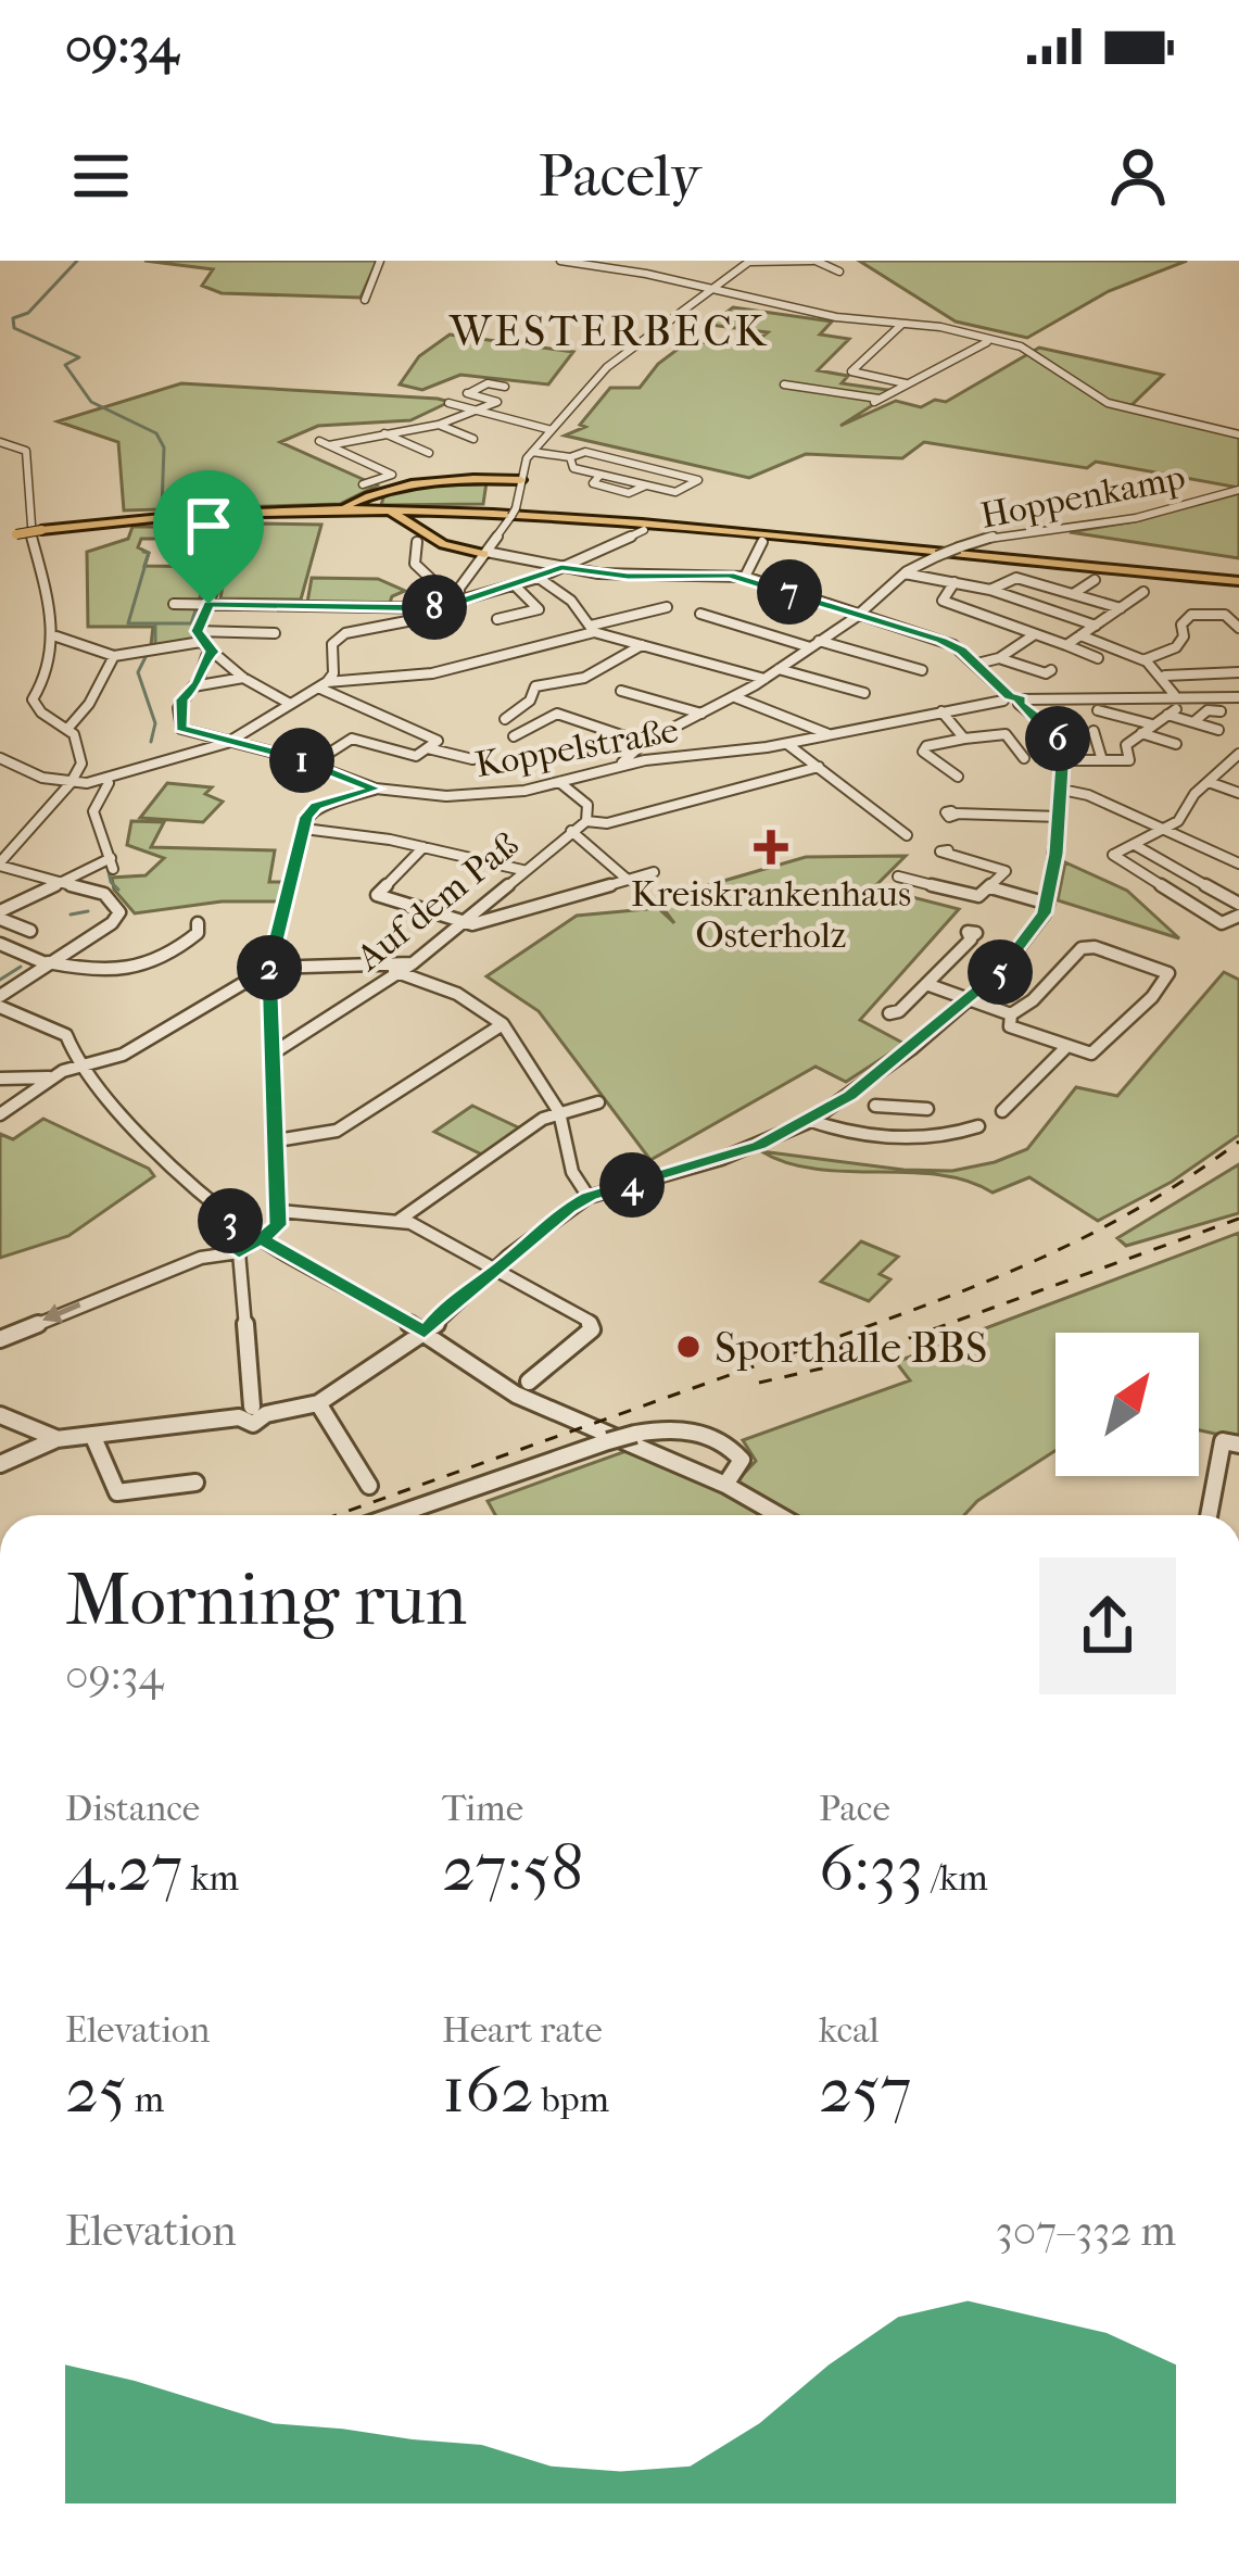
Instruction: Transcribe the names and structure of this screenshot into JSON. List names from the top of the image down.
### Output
{
  "streets": {
    "street": ["Hoppenkamp", "Koppelstraße", "Auf dem Paß"]
  },
  "crossings": [
    ["Hoppenkamp", "Koppelstraße"]
  ],
  "districts": ["WESTERBECK"],
  "places": {
    "health": ["Kreiskrankenhaus Osterholz"],
    "other": ["Sporthalle BBS"]
  },
  "north": "top right",
  "page": {
    "status": "09:34",
    "header": "Pacely",
    "pins": [
      "7",
      "8",
      "6",
      "1",
      "2",
      "5",
      "4",
      "3"
    ],
    "heading": ["Morning run", "09:34"],
    "stats": [
      ["Distance", "4.27 km"],
      ["Time", "27:58"],
      ["Pace", "6:33 /km"],
      ["Elevation", "25 m"],
      ["Heart rate", "162 bpm"],
      ["kcal", "257"]
    ],
    "chart": ["Elevation", "307–332 m"]
  }
}
